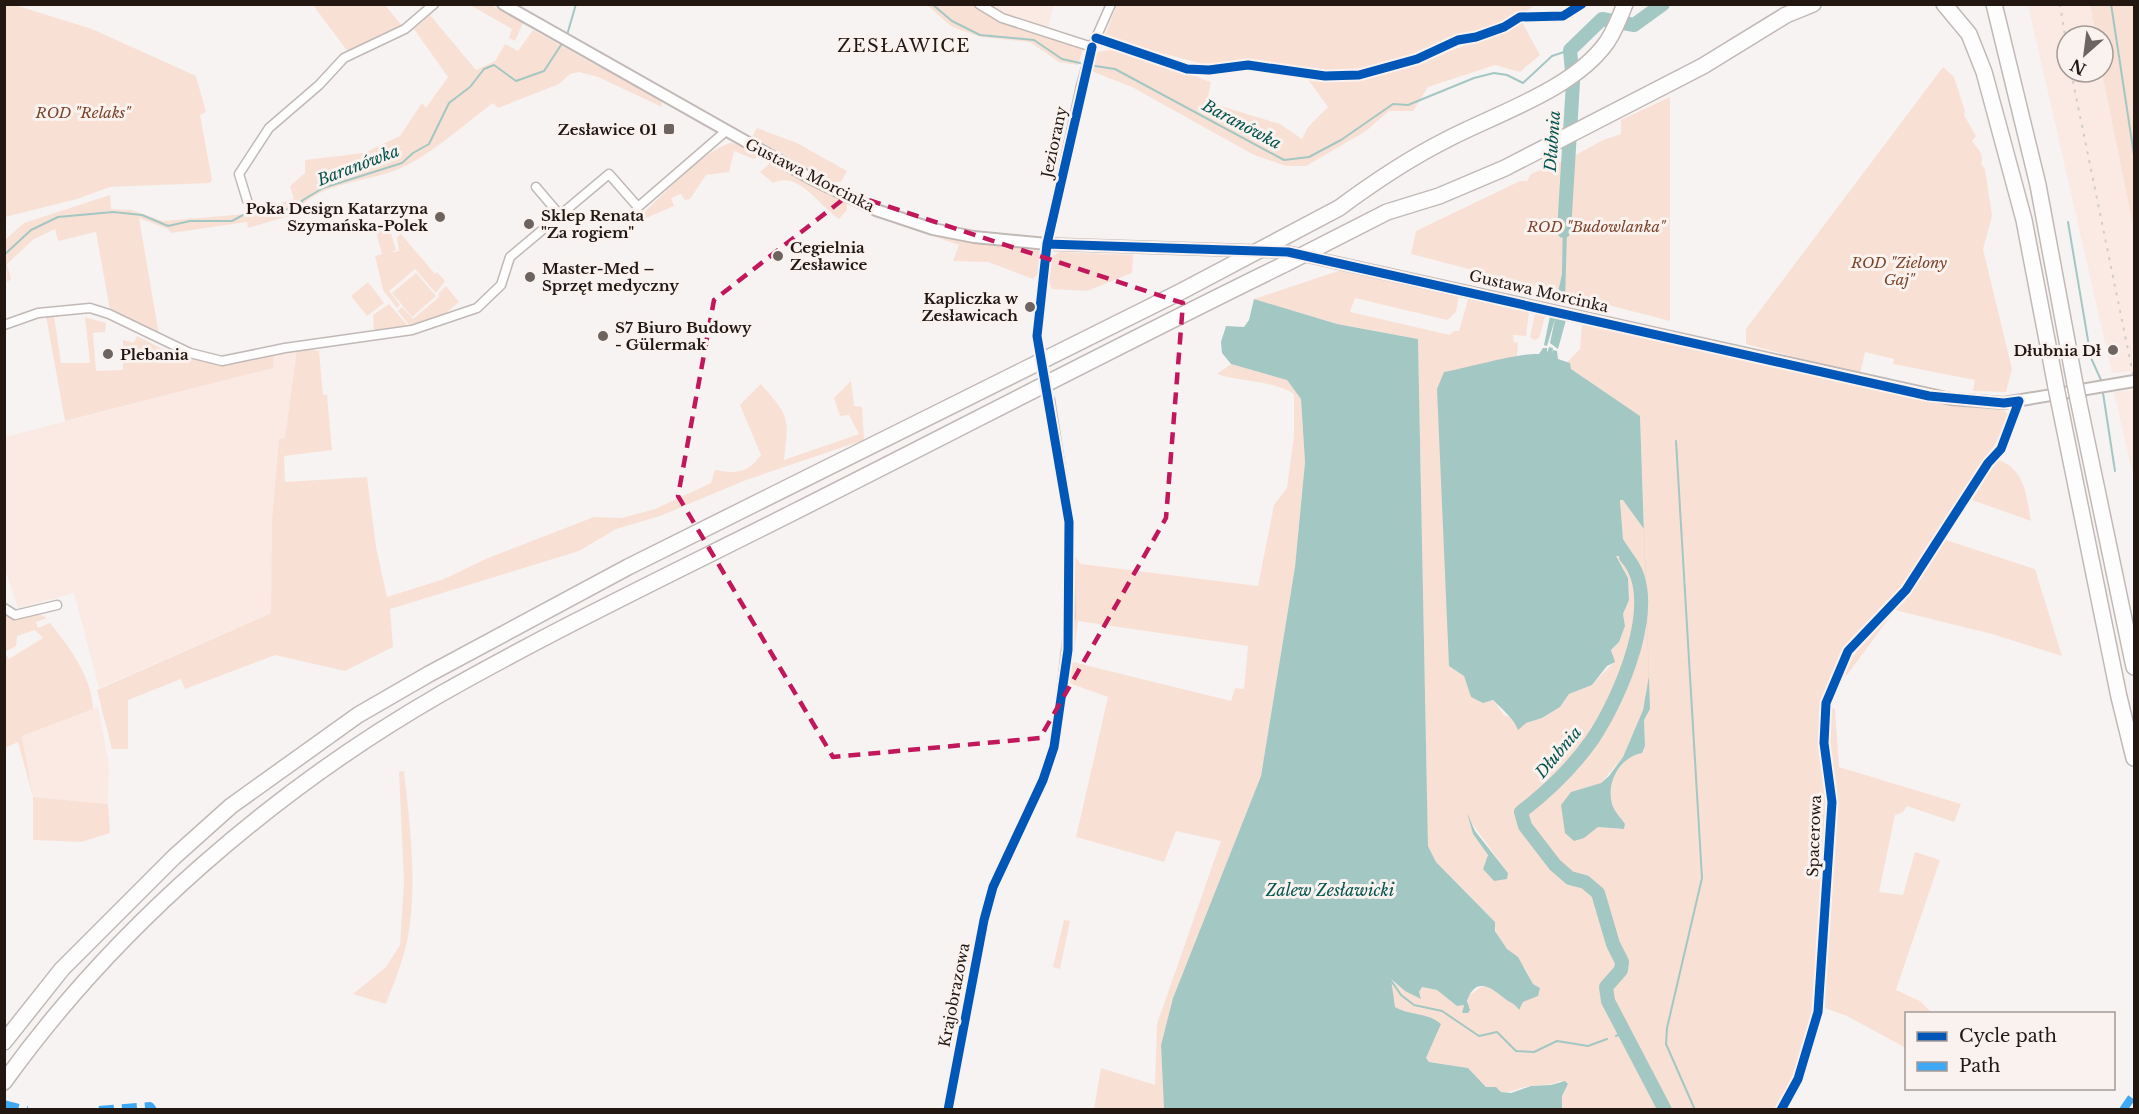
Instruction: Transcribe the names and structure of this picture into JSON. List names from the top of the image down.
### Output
{
  "streets": {
    "street": [
      "Jeziorany",
      "Gustawa Morcinka",
      "Spacerowa",
      "Krajobrazowa"
    ]
  },
  "crossings": [
    ["Jeziorany", "Gustawa Morcinka"],
    ["Gustawa Morcinka", "Spacerowa"]
  ],
  "districts": ["ZESŁAWICE"],
  "water": ["Baranówka", "Dłubnia", "Zalew Zesławicki"],
  "parks": ["ROD \"Relaks\"", "ROD \"Budowlanka\"", "ROD \"Zielony Gaj\""],
  "places": {
    "transit": ["Zesławice 01"],
    "other": [
      "Poka Design Katarzyna Szymańska-Polek",
      "Sklep Renata \"Za rogiem\"",
      "Cegielnia Zesławice",
      "Master-Med – Sprzęt medyczny",
      "Kapliczka w Zesławicach",
      "S7 Biuro Budowy - Gülermak",
      "Dłubnia Dł",
      "Plebania"
    ]
  },
  "legend": ["Cycle path", "Path"],
  "north": "bottom left"
}
